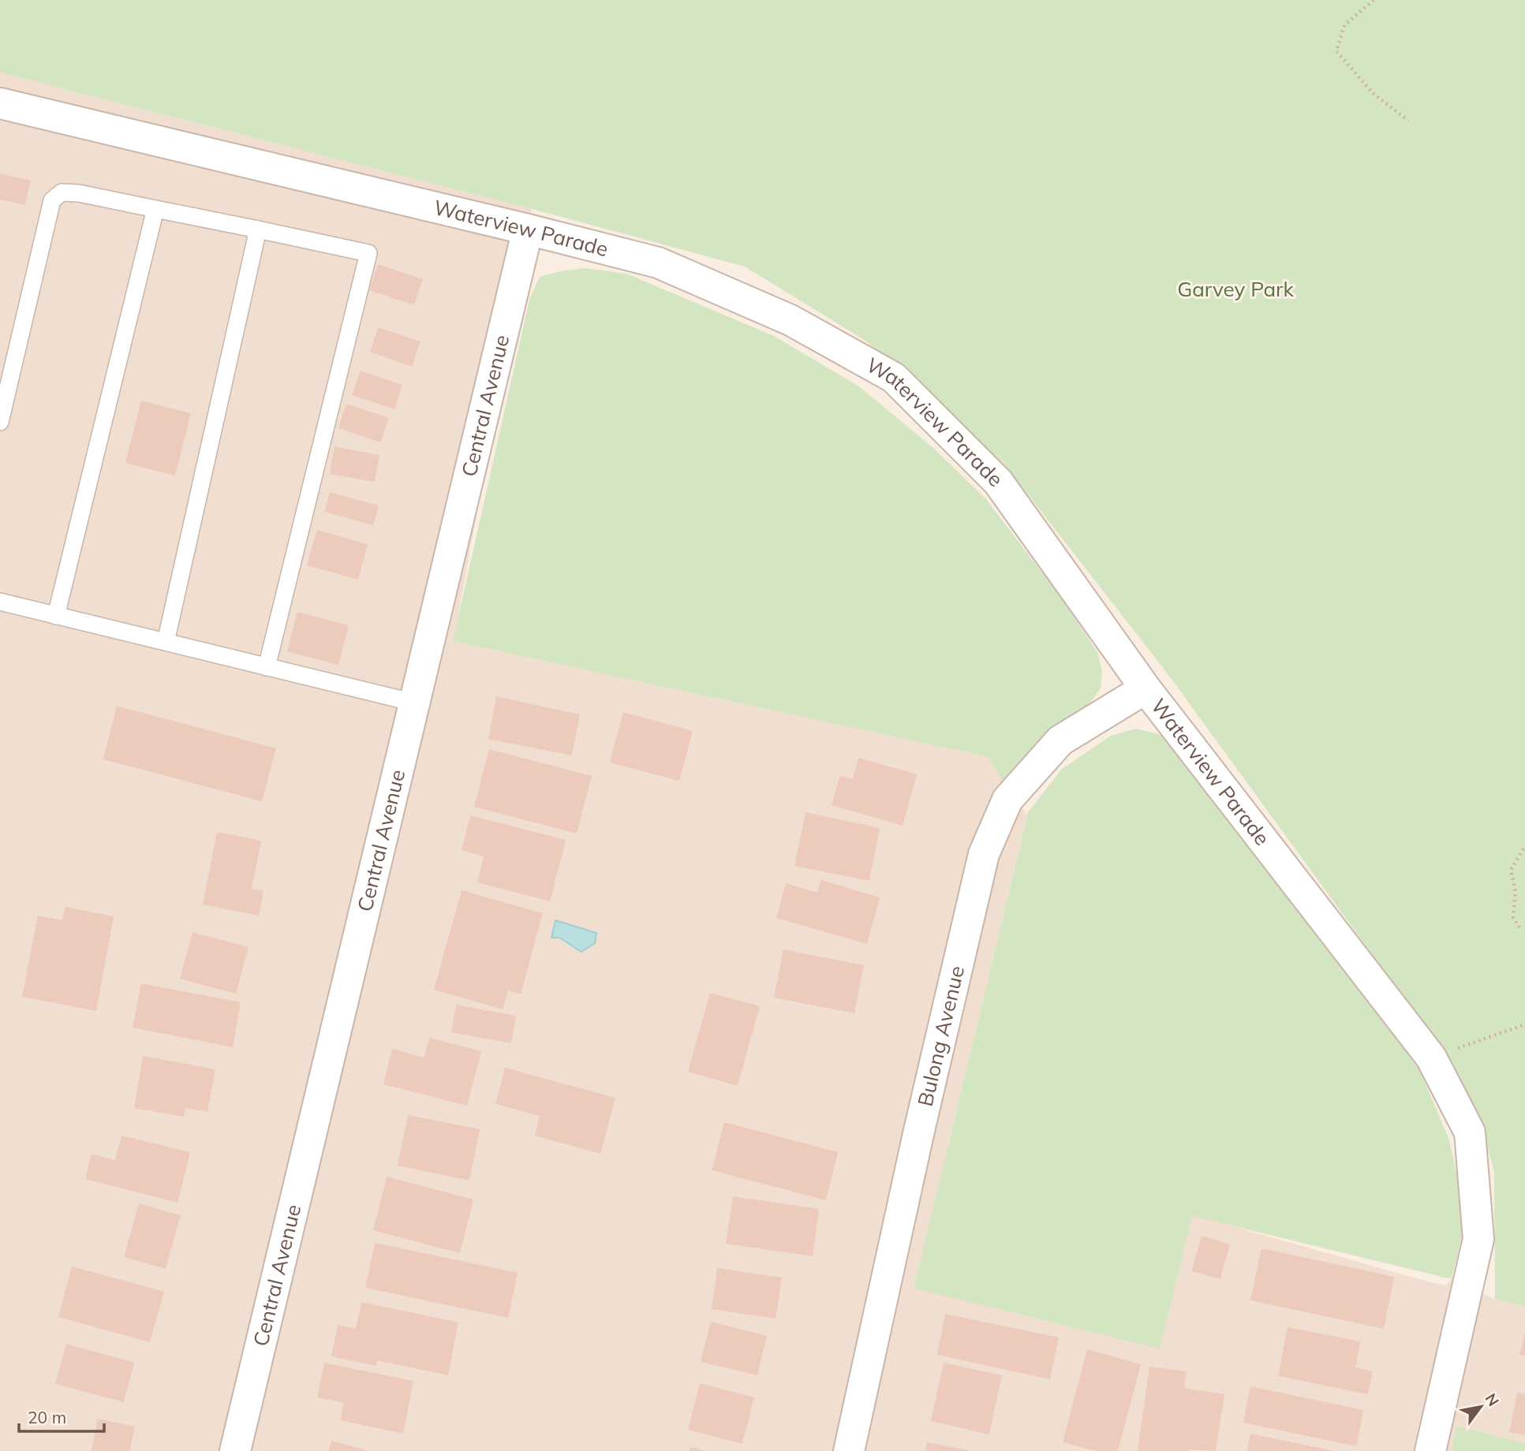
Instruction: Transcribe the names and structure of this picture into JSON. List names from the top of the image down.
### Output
{
  "streets": {
    "street": ["Waterview Parade", "Central Avenue", "Bulong Avenue"]
  },
  "crossings": [
    ["Waterview Parade", "Central Avenue"],
    ["Waterview Parade", "Bulong Avenue"]
  ],
  "parks": ["Garvey Park"],
  "scale_bar": "20 m",
  "north": "top right"
}
